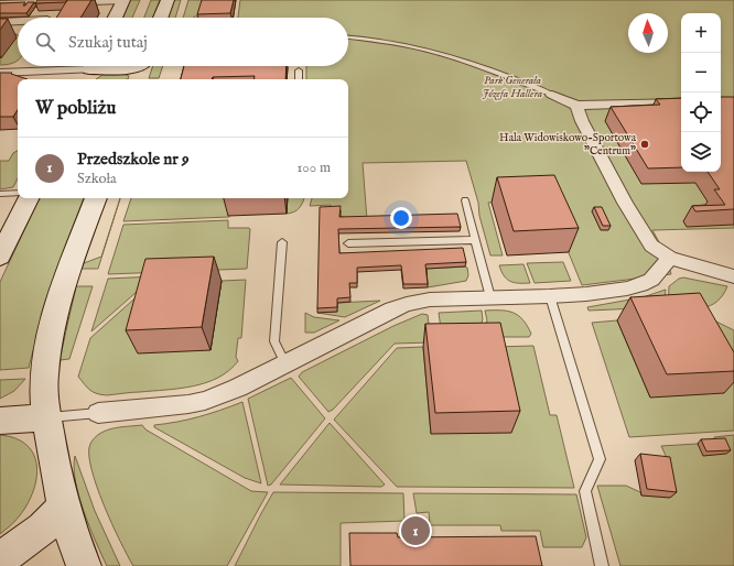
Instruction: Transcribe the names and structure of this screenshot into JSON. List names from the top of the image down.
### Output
{
  "parks": ["Park Generała Józefa Hallera"],
  "places": ["Hala Widowiskowo-Sportowa \"Centrum\""],
  "north": "top",
  "page": {
    "map_buttons": ["+", "−"],
    "search": "Szukaj tutaj",
    "heading": "W pobliżu",
    "list": [
      {
        "mark": "1",
        "name": "Przedszkole nr 9",
        "note": "Szkoła",
        "value": "100 m"
      }
    ],
    "pins": "1"
  }
}
